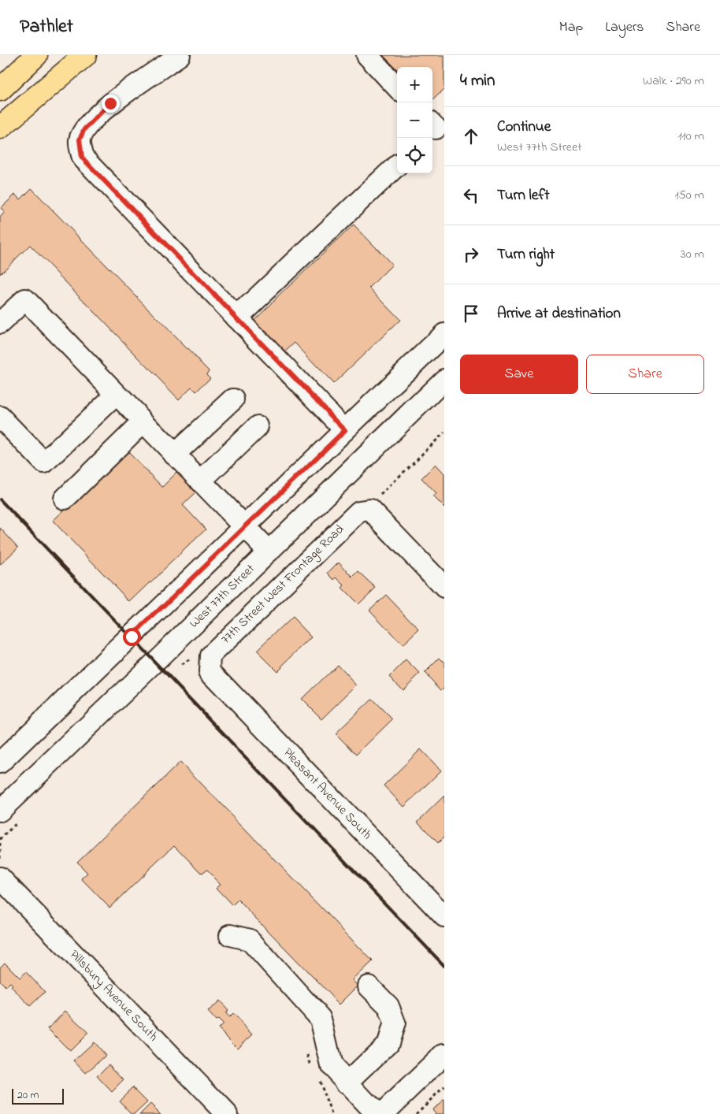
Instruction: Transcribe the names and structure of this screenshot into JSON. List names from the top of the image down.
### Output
{
  "streets": {
    "street": [
      "77th Street West Frontage Road",
      "West 77th Street",
      "Pleasant Avenue South",
      "Pillsbury Avenue South"
    ]
  },
  "crossings": [
    ["77th Street West Frontage Road", "Pleasant Avenue South"]
  ],
  "scale_bar": "20 m",
  "page": {
    "header": "Pathlet",
    "nav": ["Map", "Layers", "Share"],
    "heading": ["4 min", "Walk · 290 m"],
    "map_buttons": ["+", "−"],
    "list": [
      ["Continue", "West 77th Street", "110 m"],
      ["Turn left", "150 m"],
      ["Turn right", "30 m"],
      "Arrive at destination"
    ],
    "buttons": ["Save", "Share"],
    "scale": "20 m"
  }
}
